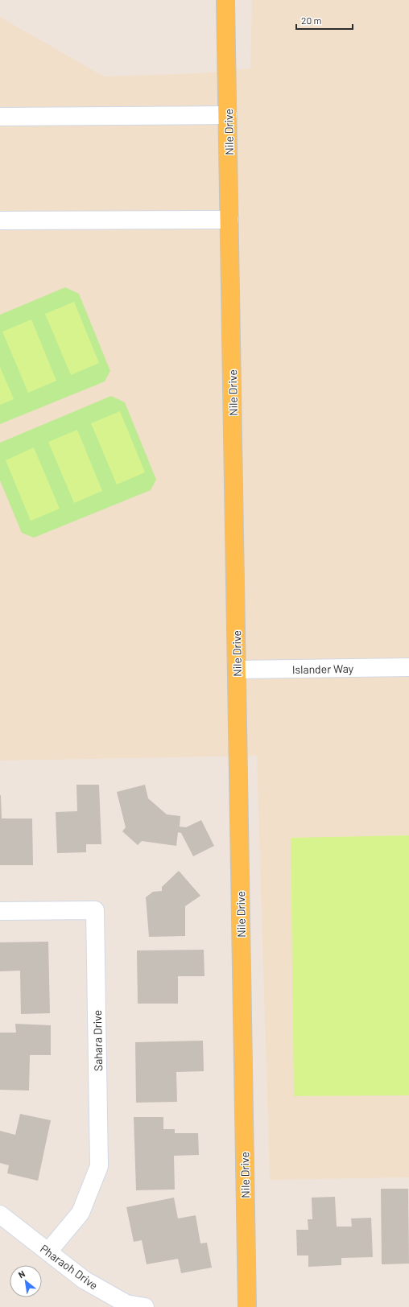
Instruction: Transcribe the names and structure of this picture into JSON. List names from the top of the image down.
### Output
{
  "streets": {
    "main road": ["Nile Drive"],
    "street": ["Islander Way", "Sahara Drive", "Pharaoh Drive"]
  },
  "crossings": [
    ["Nile Drive", "Islander Way"],
    ["Sahara Drive", "Pharaoh Drive"]
  ],
  "scale_bar": "20 m",
  "north": "top left"
}
